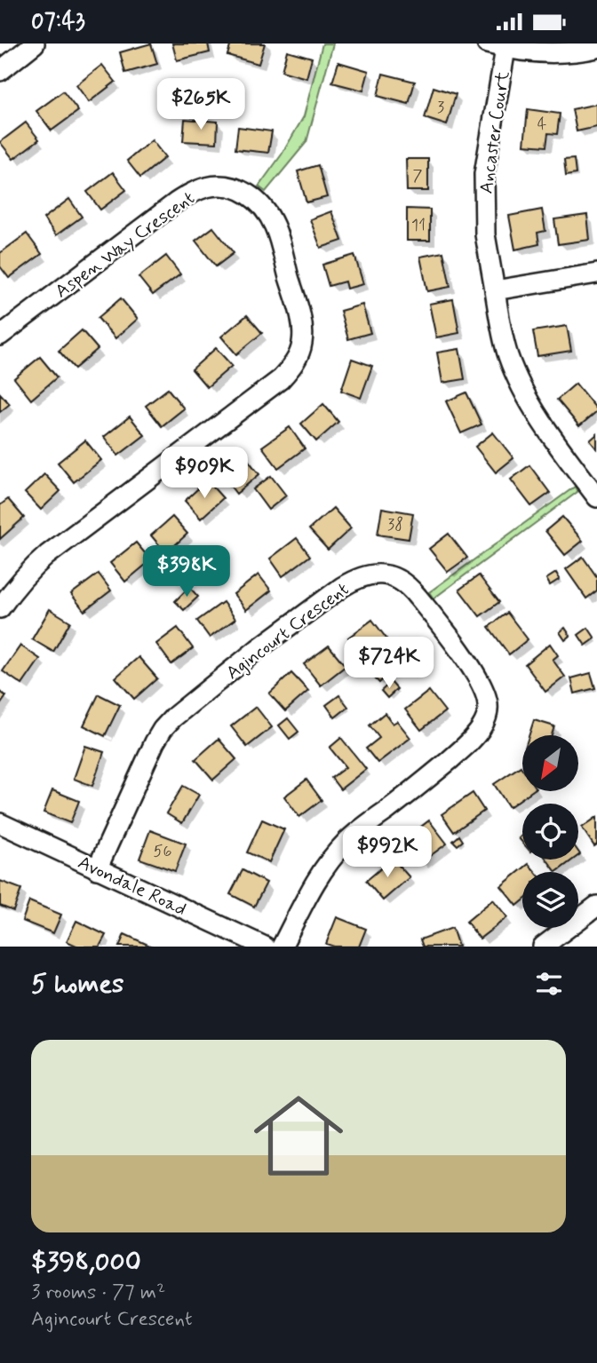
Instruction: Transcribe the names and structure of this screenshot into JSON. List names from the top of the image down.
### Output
{
  "streets": {
    "street": [
      "Ancaster Court",
      "Aspen Way Crescent",
      "Agincourt Crescent",
      "Avondale Road"
    ]
  },
  "crossings": [
    ["Agincourt Crescent", "Avondale Road"]
  ],
  "house_numbers": [
    "3",
    "4",
    "7",
    "11",
    "38",
    "56"
  ],
  "north": "bottom left",
  "page": {
    "status": "07:43",
    "price": [
      "$265K",
      "$909K",
      "$398K",
      "$724K",
      "$992K"
    ],
    "heading": "5 homes",
    "list": [
      {
        "name": "$398,000",
        "note": "3 rooms · 77 m² · Agincourt Crescent"
      }
    ]
  }
}
